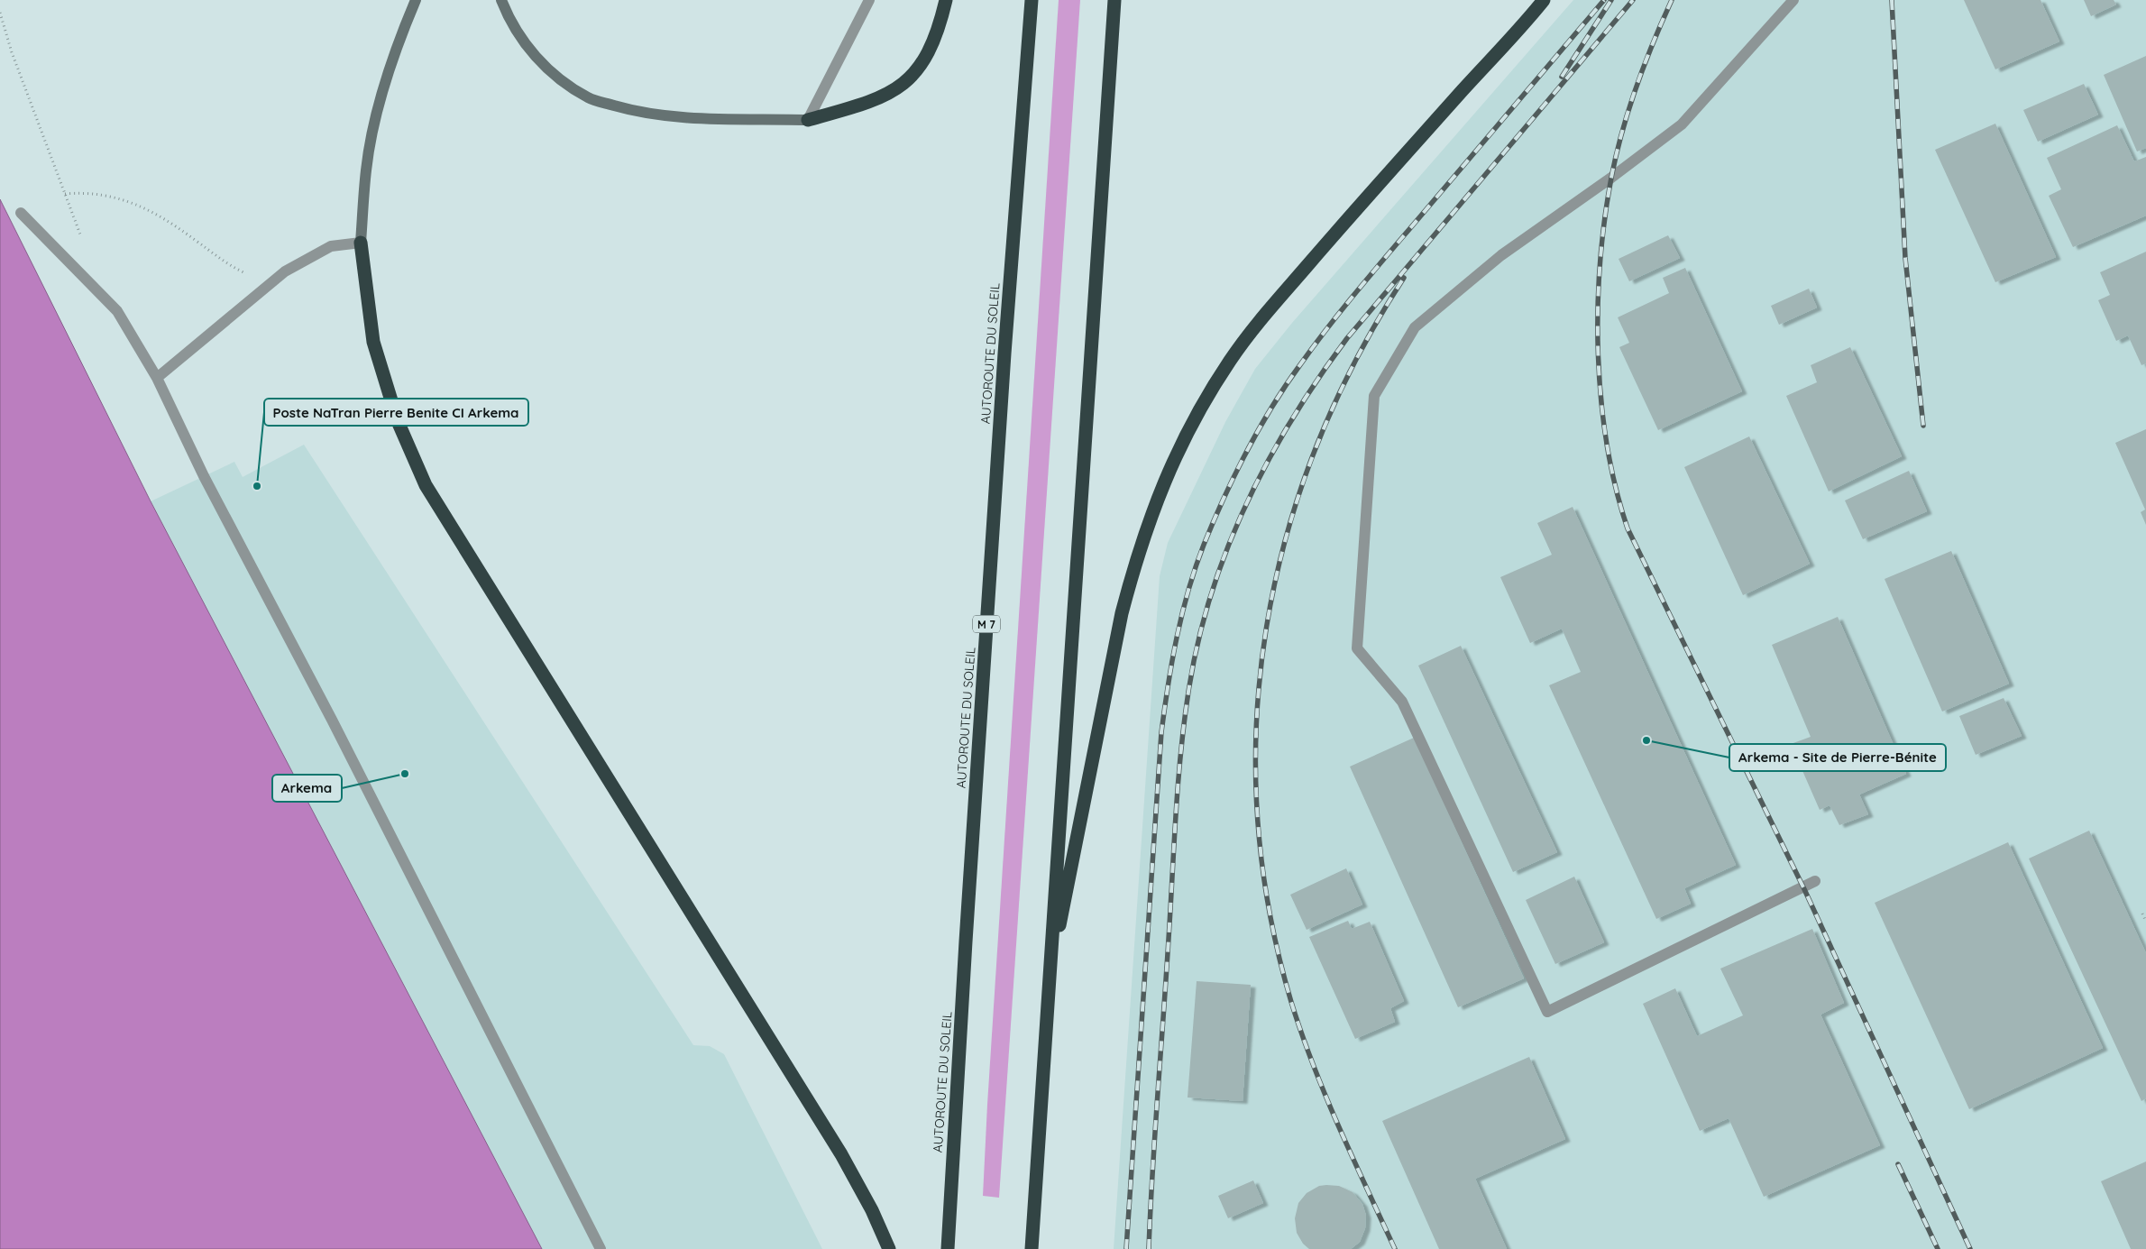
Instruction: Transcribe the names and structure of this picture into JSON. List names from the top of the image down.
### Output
{
  "streets": {
    "highway": ["AUTOROUTE DU SOLEIL", "M 7"]
  },
  "places": ["Poste NaTran Pierre Benite CI Arkema", "Arkema - Site de Pierre-Bénite", "Arkema"]
}
